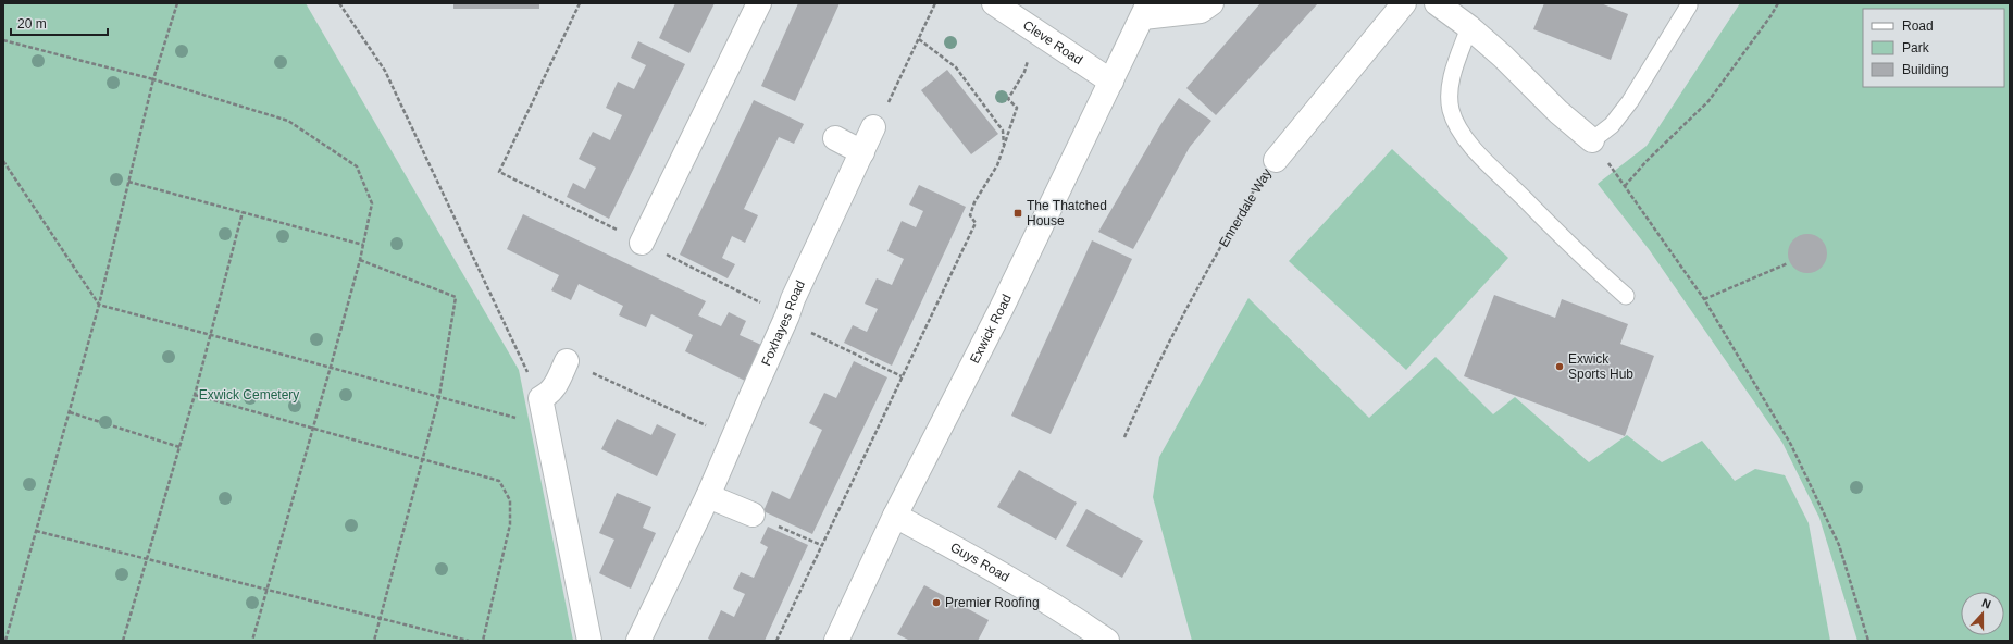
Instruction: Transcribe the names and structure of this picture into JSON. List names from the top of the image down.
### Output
{
  "streets": {
    "street": [
      "Cleve Road",
      "Ennerdale Way",
      "Foxhayes Road",
      "Exwick Road",
      "Guys Road"
    ]
  },
  "crossings": [
    ["Cleve Road", "Exwick Road"],
    ["Exwick Road", "Guys Road"]
  ],
  "parks": ["Exwick Cemetery"],
  "places": {
    "transit": ["The Thatched House"],
    "other": ["Exwick Sports Hub", "Premier Roofing"]
  },
  "legend": ["Road", "Park", "Building"],
  "scale_bar": "20 m",
  "north": "top"
}
